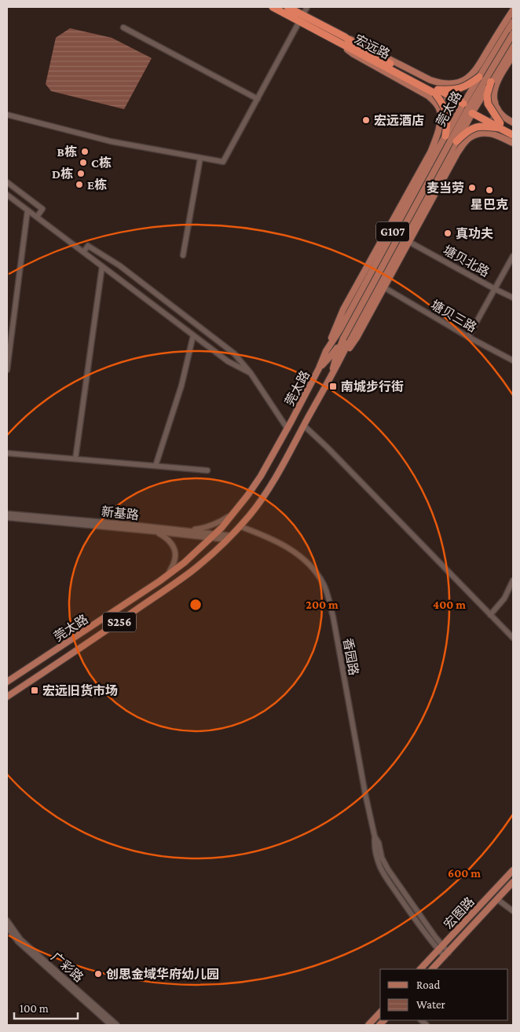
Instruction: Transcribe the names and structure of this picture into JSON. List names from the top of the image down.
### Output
{
  "streets": {
    "highway": ["宏远路"],
    "main road": [
      "莞太路",
      "G107",
      "S256",
      "宏图路"
    ],
    "street": [
      "塘贝北路",
      "塘贝三路",
      "新基路",
      "香园路",
      "广彩路"
    ]
  },
  "crossings": [
    ["宏远路", "莞太路"],
    ["莞太路", "新基路"],
    ["莞太路", "香园路"],
    ["香园路", "宏图路"]
  ],
  "places": {
    "other": [
      "宏远酒店",
      "B栋",
      "C栋",
      "D栋",
      "E栋",
      "麦当劳",
      "星巴克",
      "真功夫",
      "创思金域华府幼儿园"
    ],
    "transit": ["南城步行街", "宏远旧货市场"]
  },
  "legend": ["Road", "Water"],
  "scale_bar": "100 m",
  "rings": ["200 m", "400 m", "600 m"]
}
